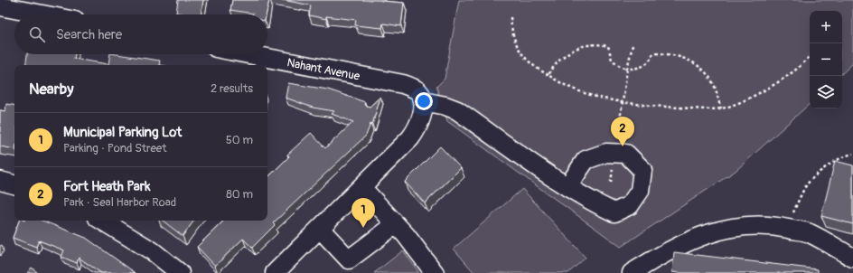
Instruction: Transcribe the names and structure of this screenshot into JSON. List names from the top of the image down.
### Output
{
  "streets": {
    "street": ["Nahant Avenue"]
  },
  "page": {
    "map_buttons": ["+", "−"],
    "search": "Search here",
    "heading": ["Nearby", "2 results"],
    "list": [
      {
        "mark": "1",
        "name": "Municipal Parking Lot",
        "note": "Parking · Pond Street",
        "value": "50 m"
      },
      {
        "mark": "2",
        "name": "Fort Heath Park",
        "note": "Park · Seal Harbor Road",
        "value": "80 m"
      }
    ],
    "pins": ["2", "1"]
  }
}
